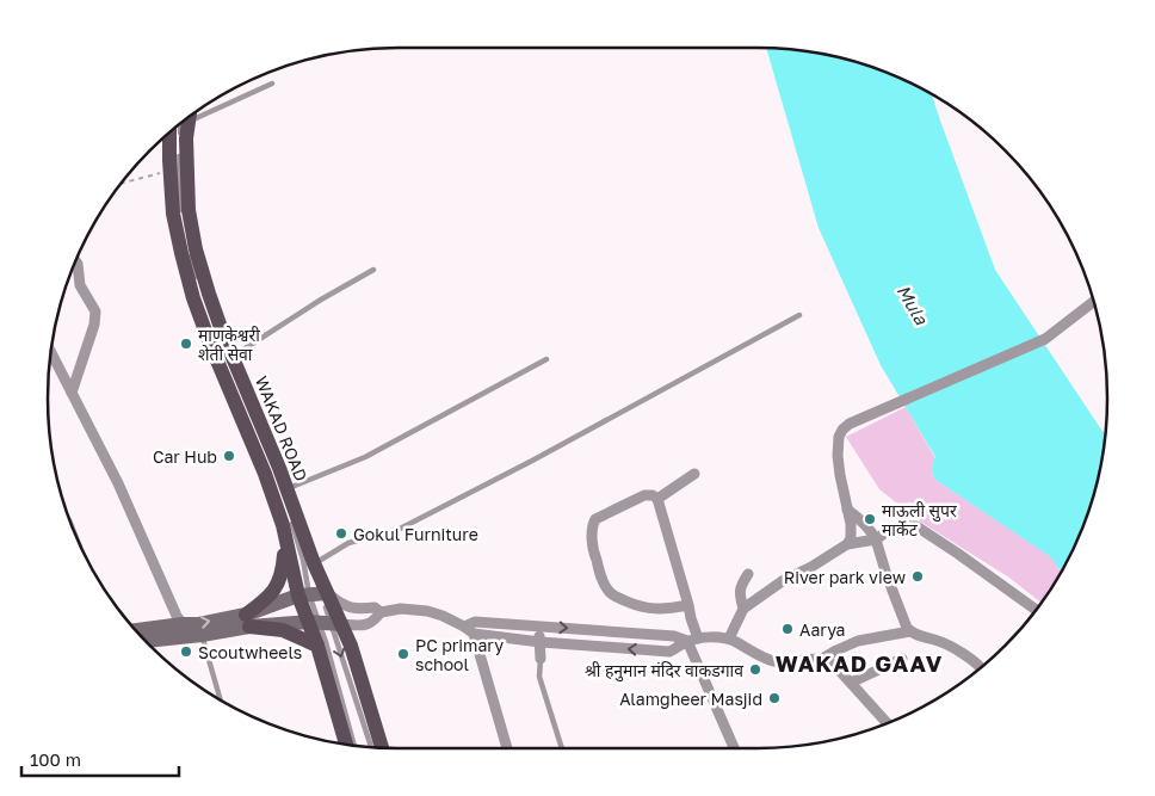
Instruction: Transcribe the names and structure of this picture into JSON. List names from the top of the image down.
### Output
{
  "streets": {
    "main road": ["WAKAD ROAD"]
  },
  "districts": ["WAKAD GAAV"],
  "water": ["Mula"],
  "places": [
    "माणकेश्वरी शेती सेवा",
    "Car Hub",
    "माऊली सुपर मार्केट",
    "Gokul Furniture",
    "River park view",
    "Aarya",
    "Scoutwheels",
    "PC primary school",
    "श्री हनुमान मंदिर वाकडगाव",
    "Alamgheer Masjid"
  ],
  "scale_bar": "100 m"
}
